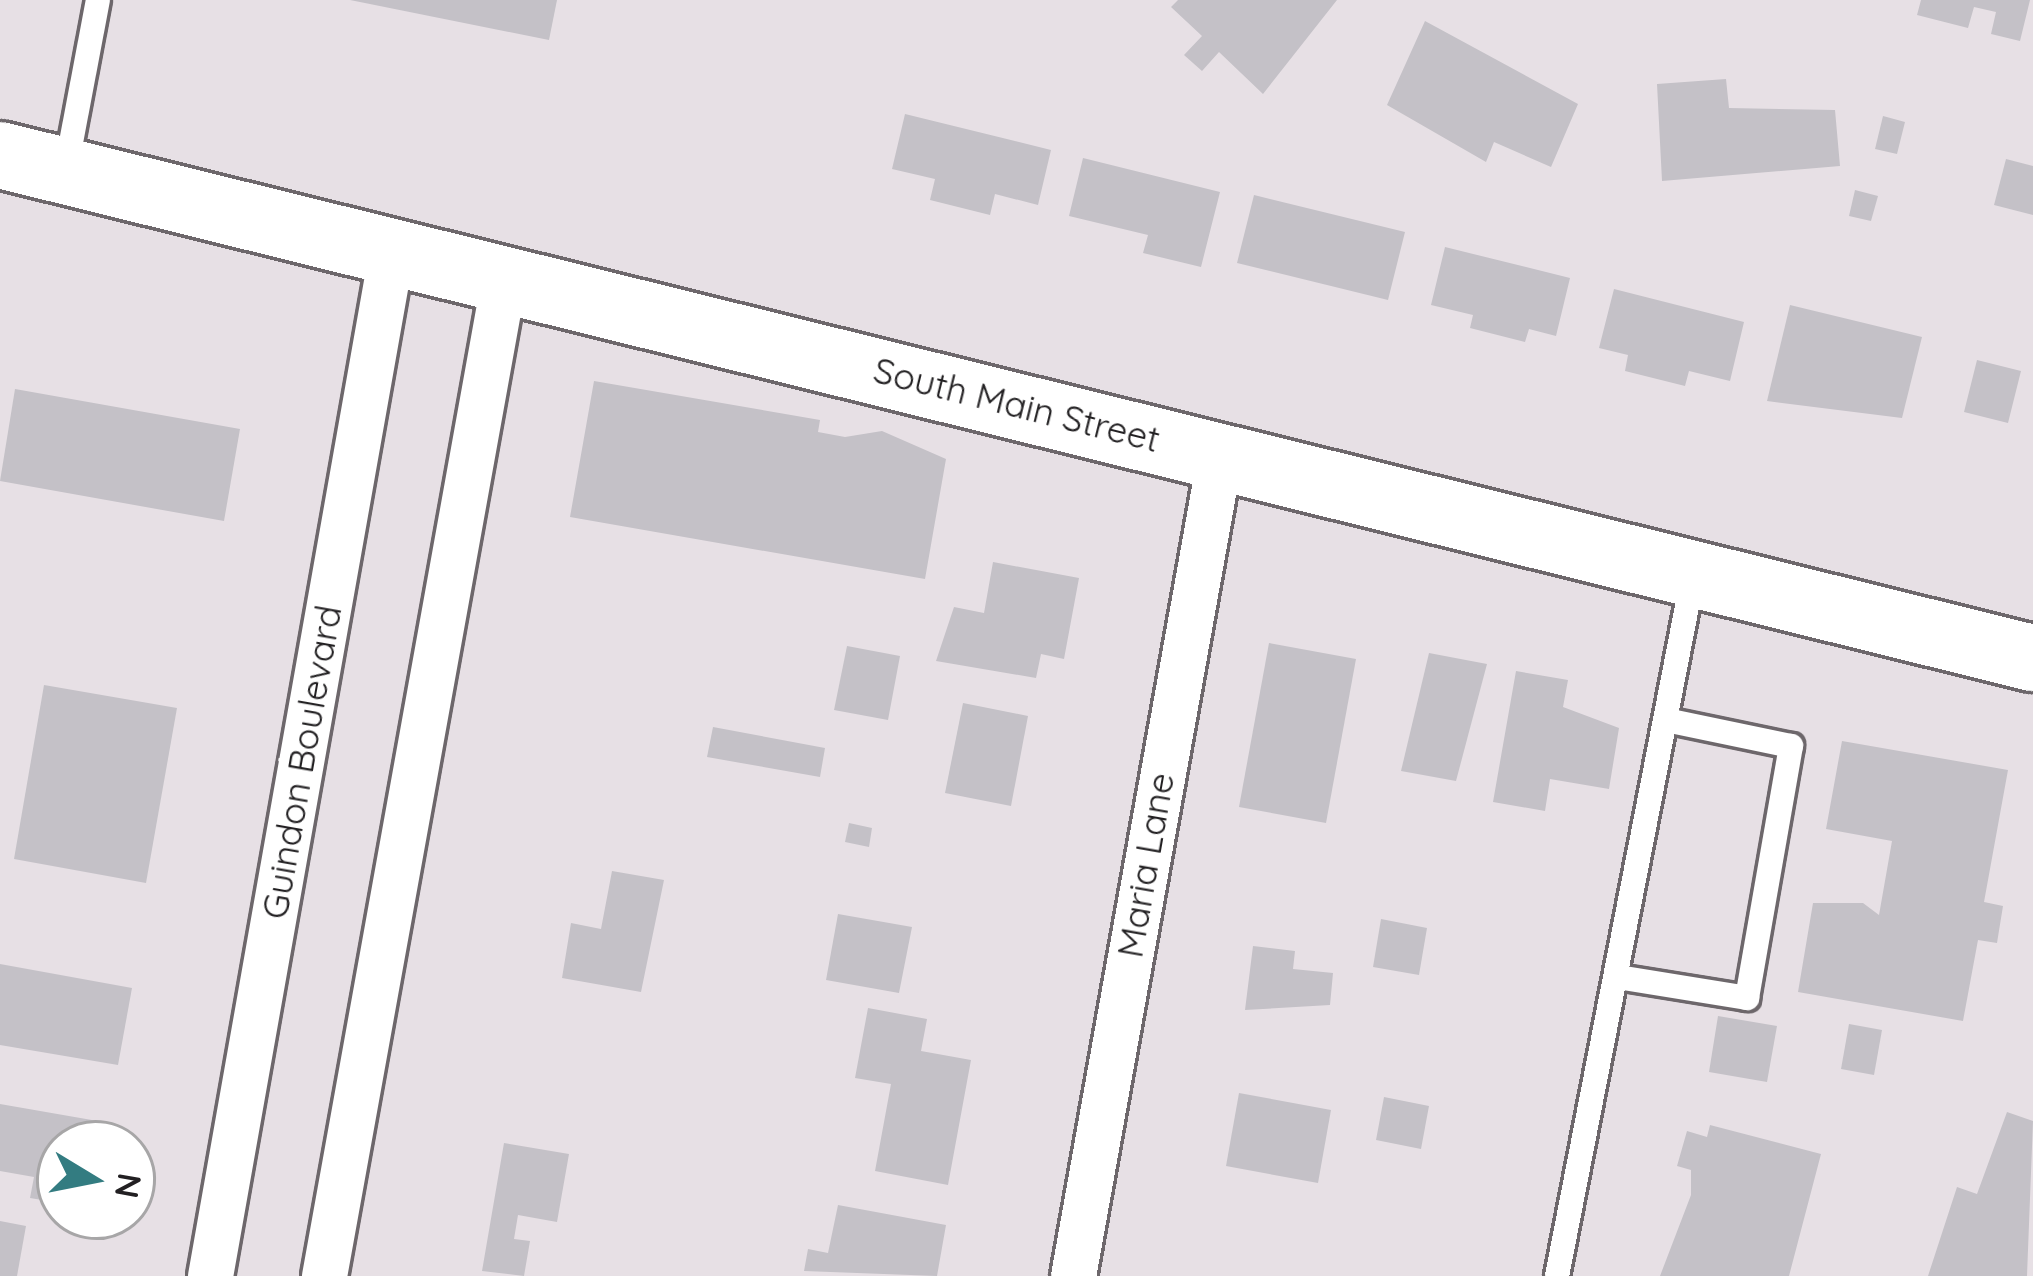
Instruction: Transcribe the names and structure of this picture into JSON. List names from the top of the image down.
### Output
{
  "streets": {
    "main road": ["South Main Street"],
    "street": ["Guindon Boulevard", "Maria Lane"]
  },
  "crossings": [
    ["South Main Street", "Guindon Boulevard"],
    ["South Main Street", "Maria Lane"]
  ],
  "north": "right"
}
